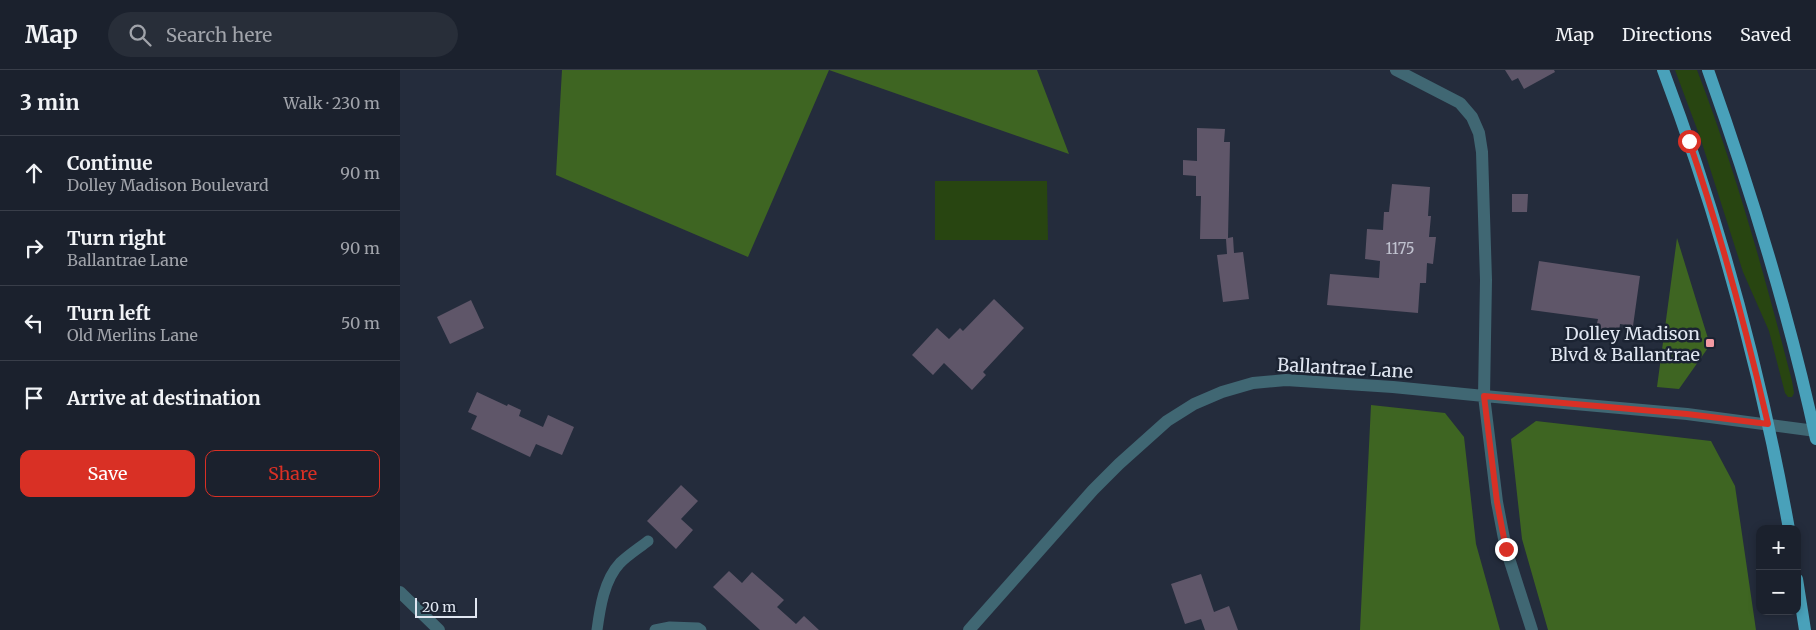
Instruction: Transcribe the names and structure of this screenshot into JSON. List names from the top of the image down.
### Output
{
  "streets": {
    "street": ["Ballantrae Lane"]
  },
  "places": {
    "transit": ["Dolley Madison Blvd & Ballantrae"]
  },
  "house_numbers": ["1175"],
  "scale_bar": "20 m",
  "page": {
    "header": "Map",
    "search": "Search here",
    "nav": ["Map", "Directions", "Saved"],
    "heading": ["3 min", "Walk · 230 m"],
    "list": [
      ["Continue", "Dolley Madison Boulevard", "90 m"],
      ["Turn right", "Ballantrae Lane", "90 m"],
      ["Turn left", "Old Merlins Lane", "50 m"],
      "Arrive at destination"
    ],
    "buttons": ["Save", "Share"],
    "map_buttons": ["+", "−"],
    "scale": "20 m"
  }
}
